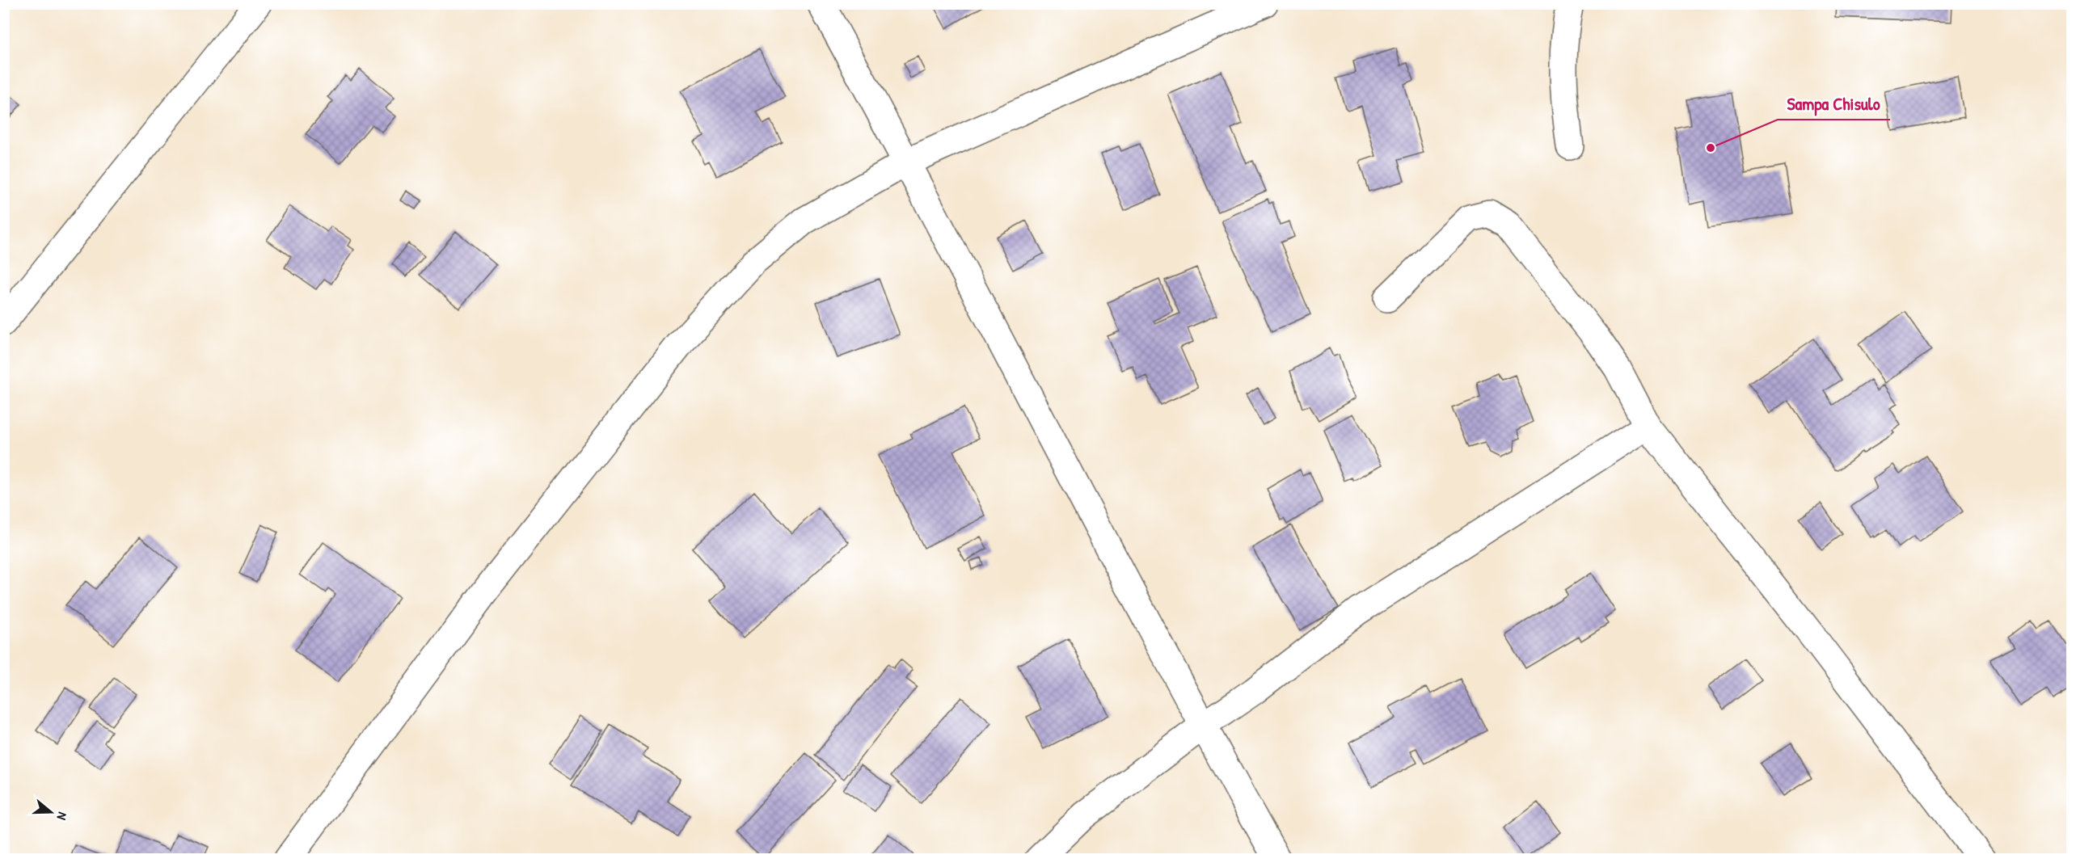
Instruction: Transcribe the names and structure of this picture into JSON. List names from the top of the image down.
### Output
{
  "places": ["Sampa Chisulo"],
  "north": "right"
}
